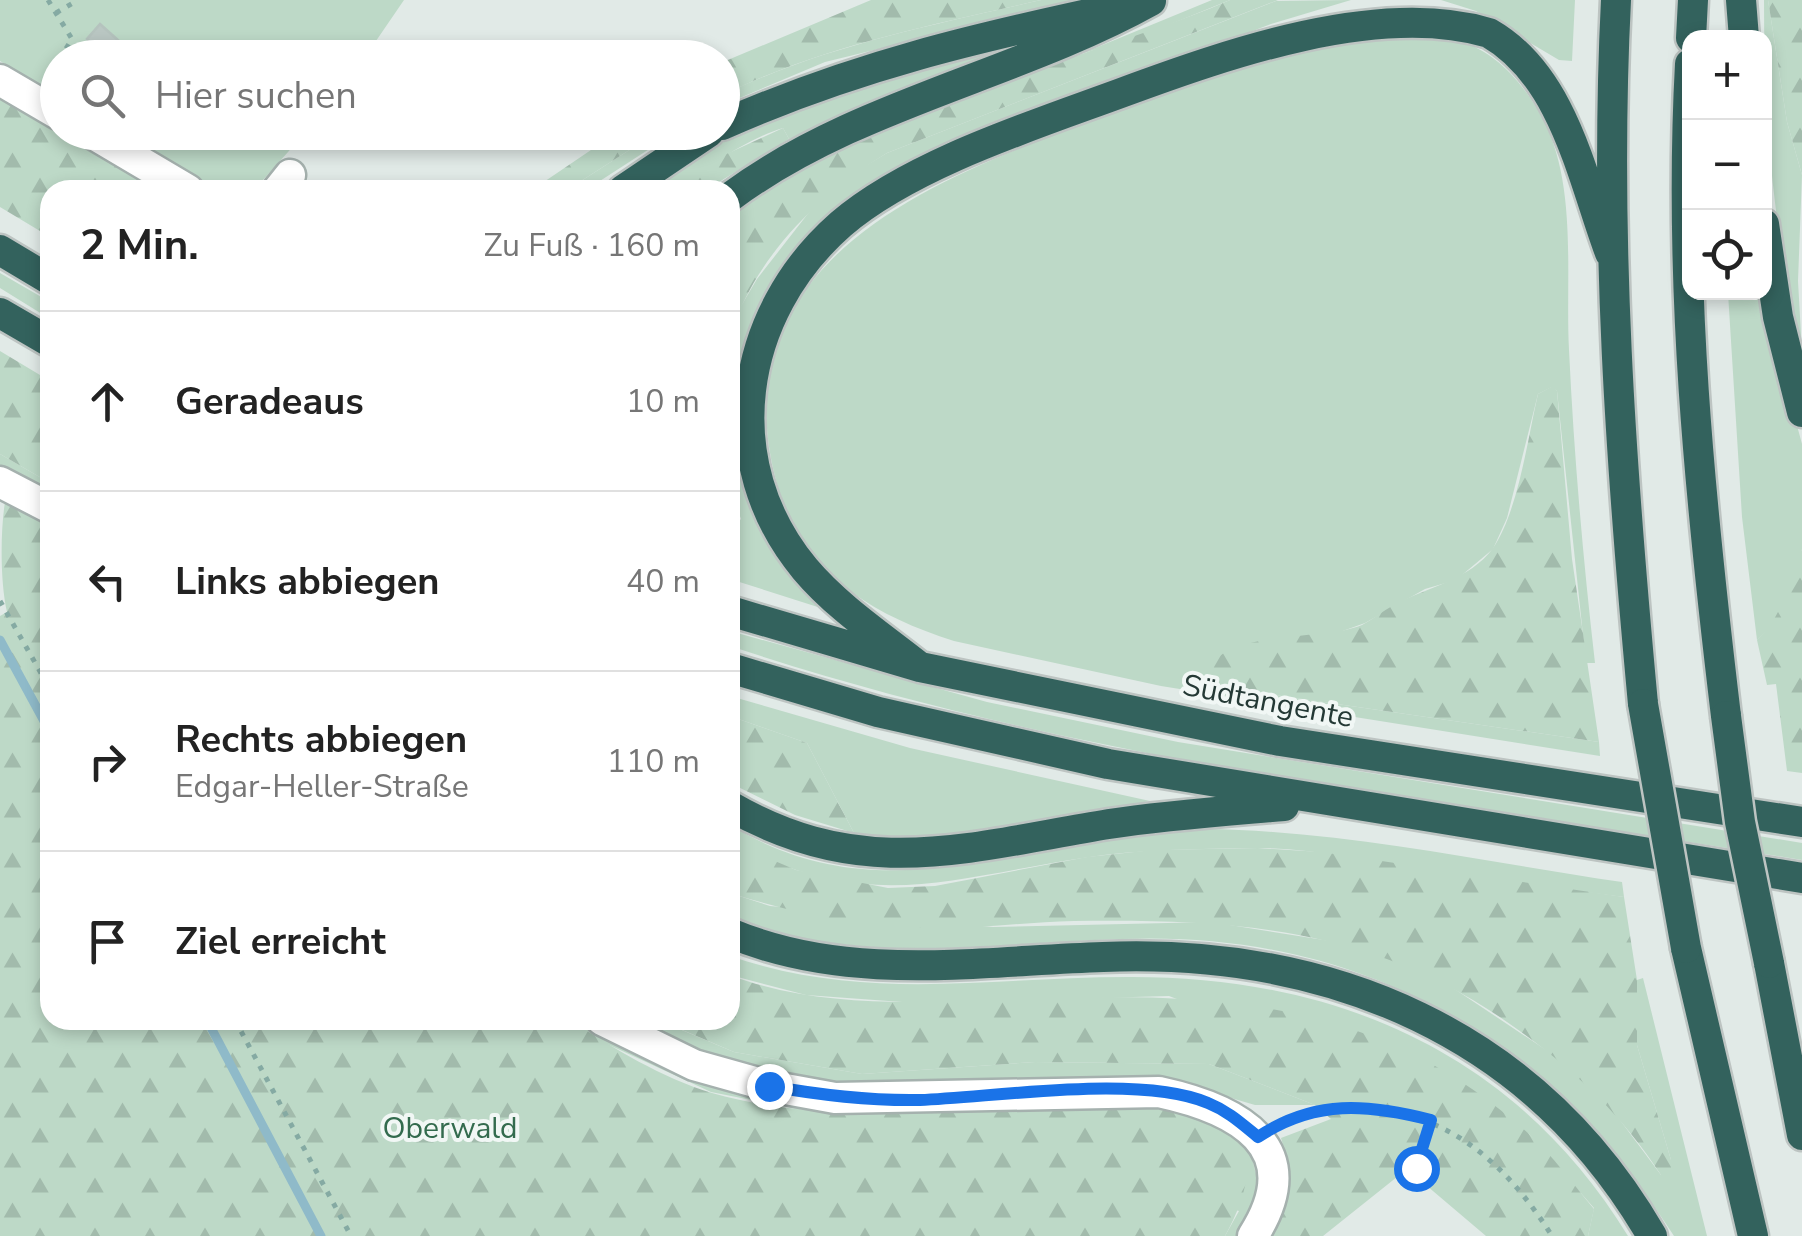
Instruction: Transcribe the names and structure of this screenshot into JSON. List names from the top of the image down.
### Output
{
  "streets": {
    "highway": ["Südtangente"]
  },
  "parks": ["Oberwald"],
  "page": {
    "map_buttons": ["+", "−"],
    "search": "Hier suchen",
    "heading": ["2 Min.", "Zu Fuß · 160 m"],
    "list": [
      ["Geradeaus", "10 m"],
      ["Links abbiegen", "40 m"],
      ["Rechts abbiegen", "Edgar-Heller-Straße", "110 m"],
      "Ziel erreicht"
    ]
  }
}
